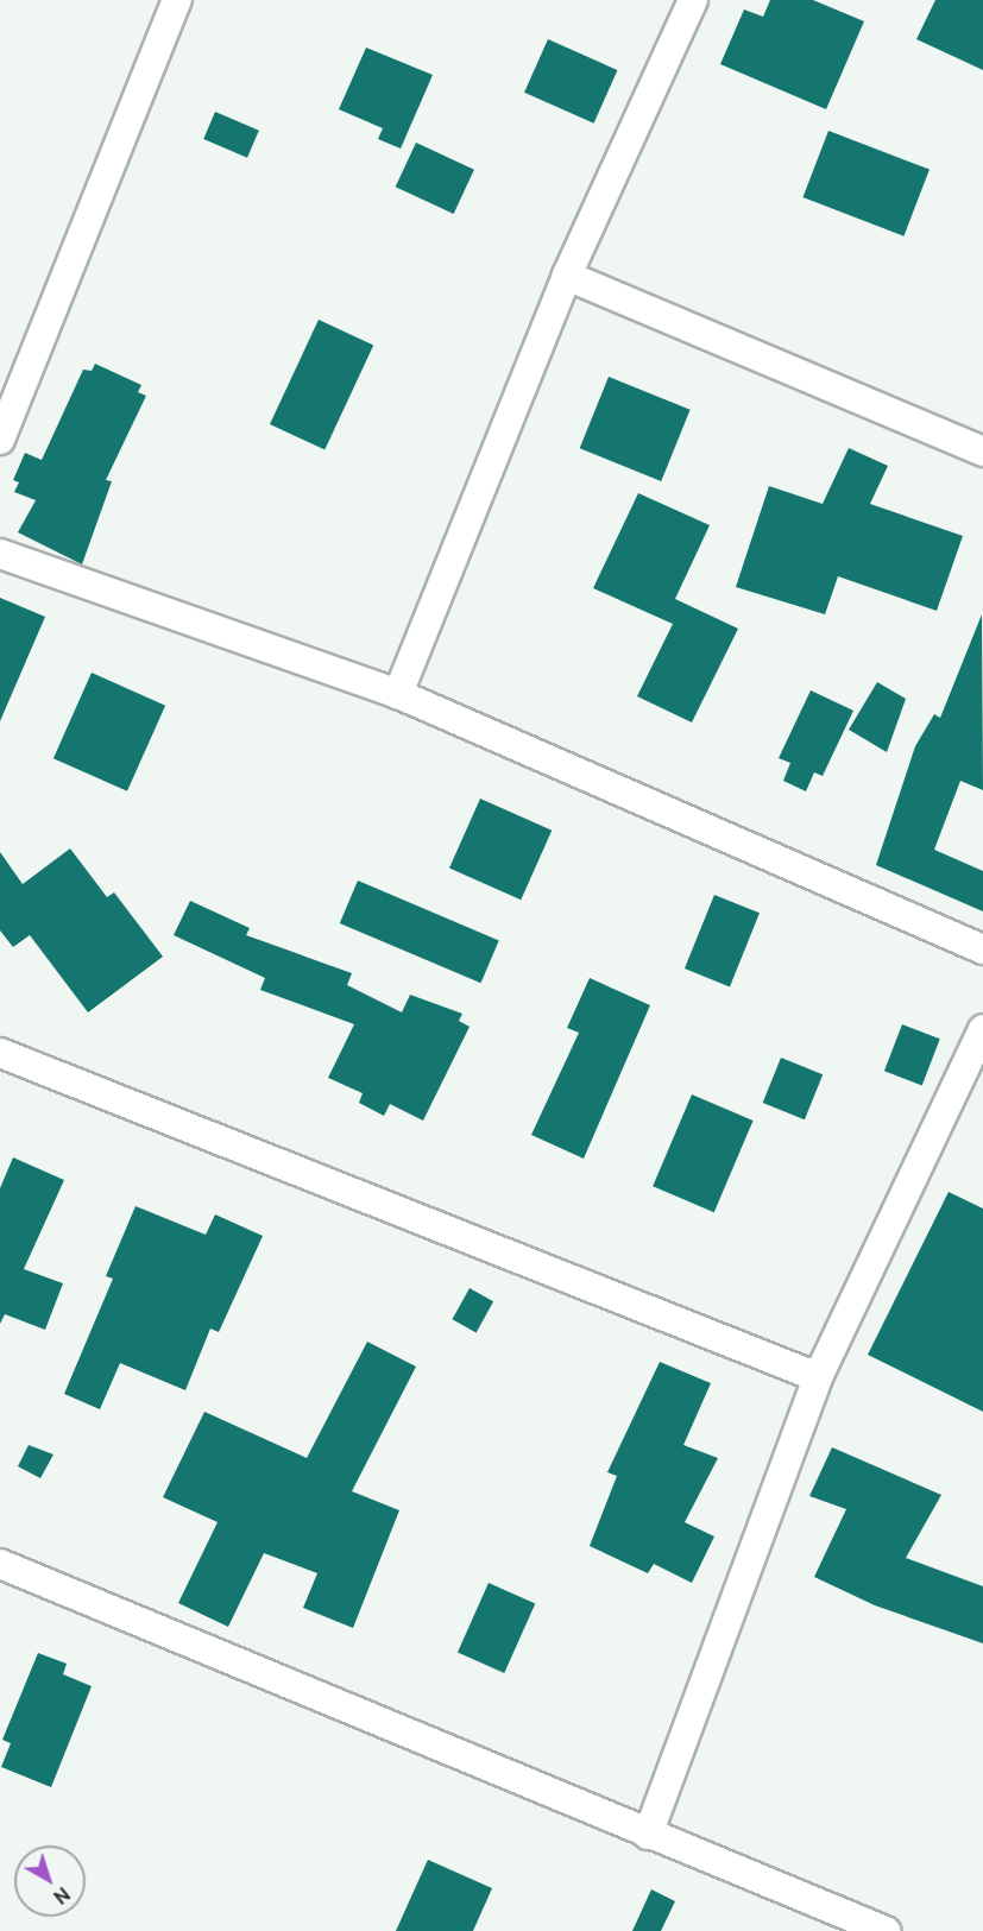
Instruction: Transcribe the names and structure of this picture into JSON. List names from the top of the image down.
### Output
{
  "north": "bottom right"
}
